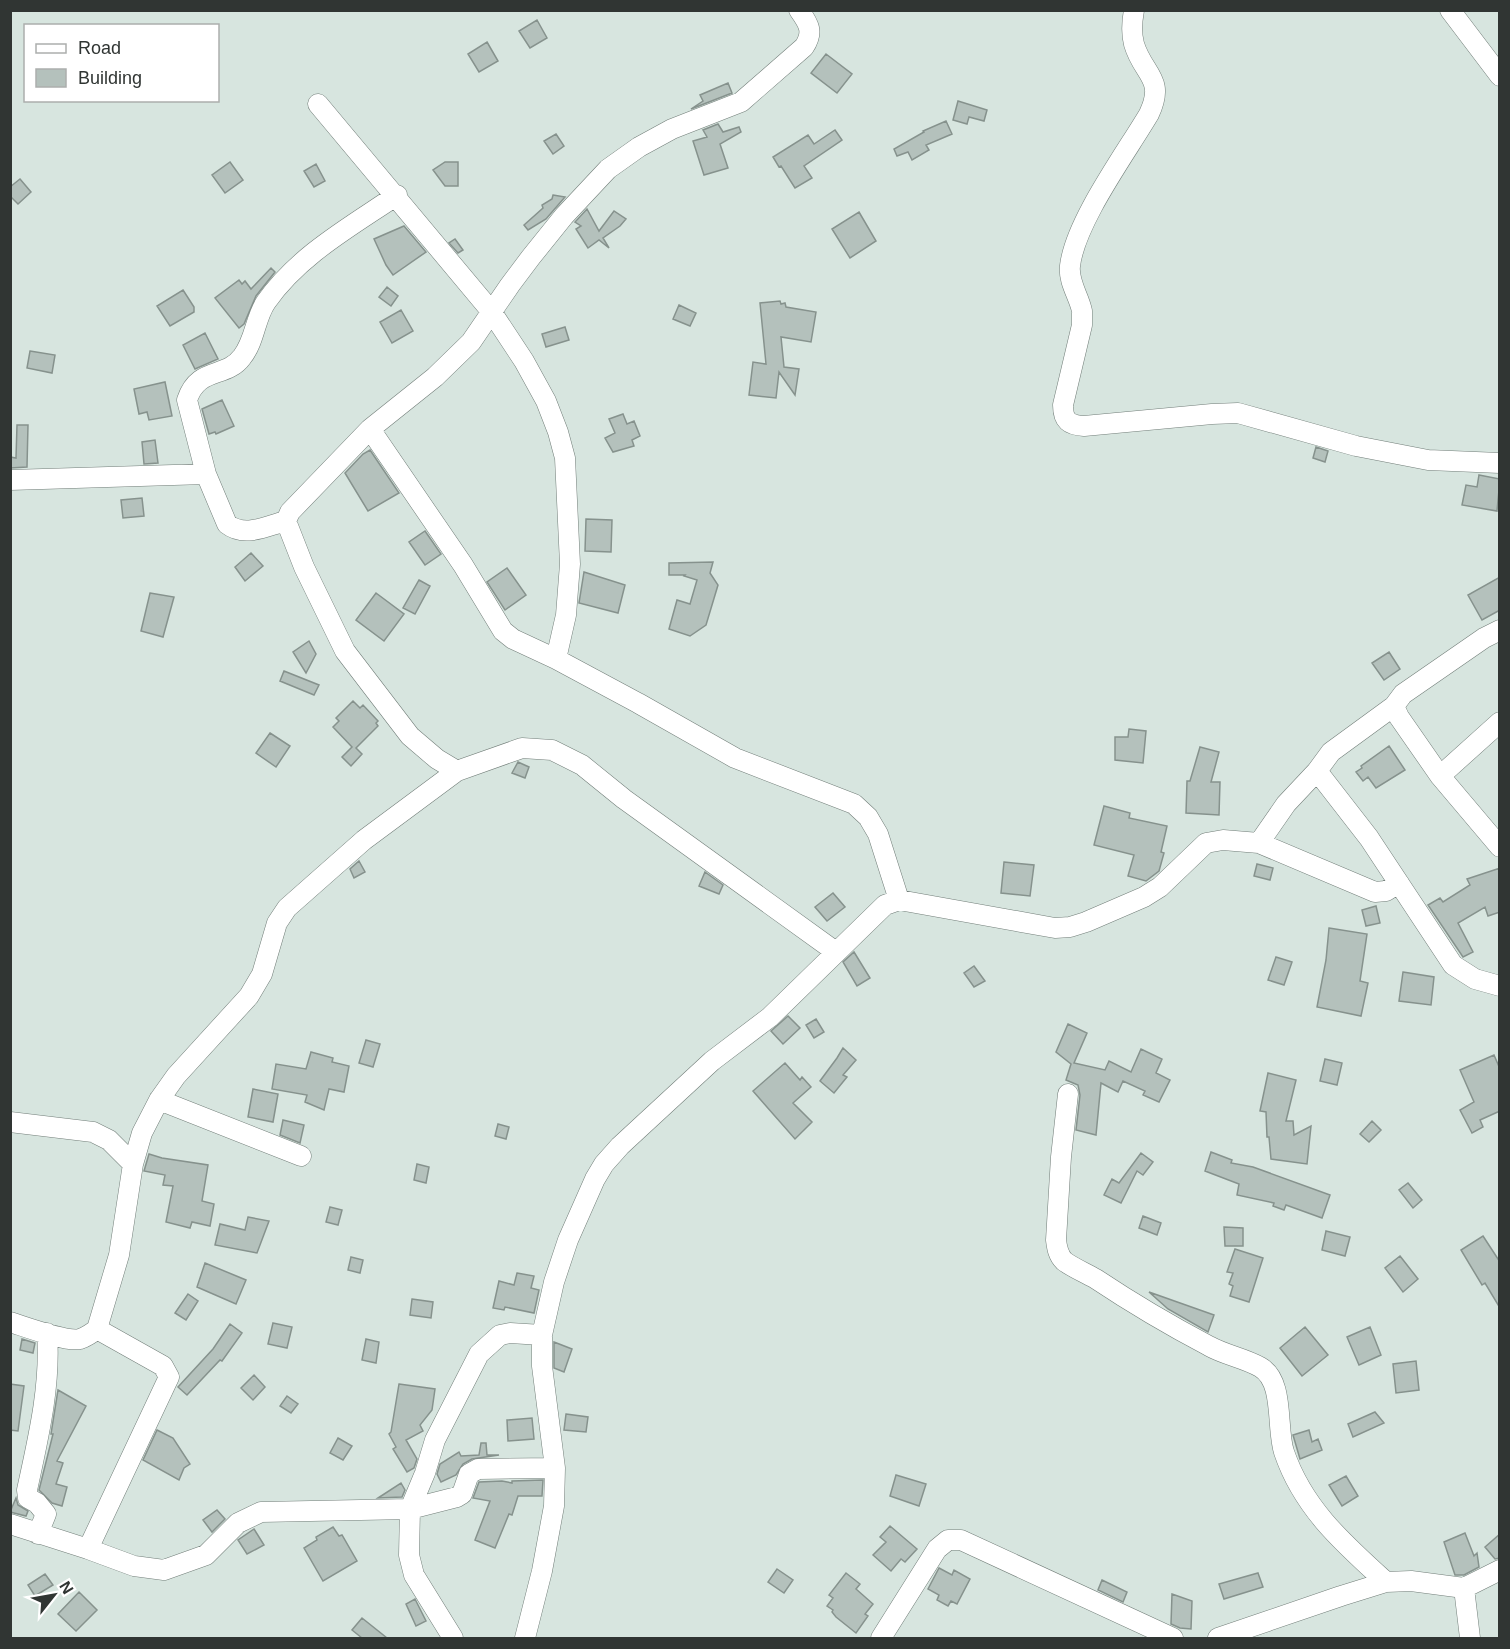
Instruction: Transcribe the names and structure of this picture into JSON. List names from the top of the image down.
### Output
{
  "legend": ["Road", "Building"],
  "north": "top right"
}
